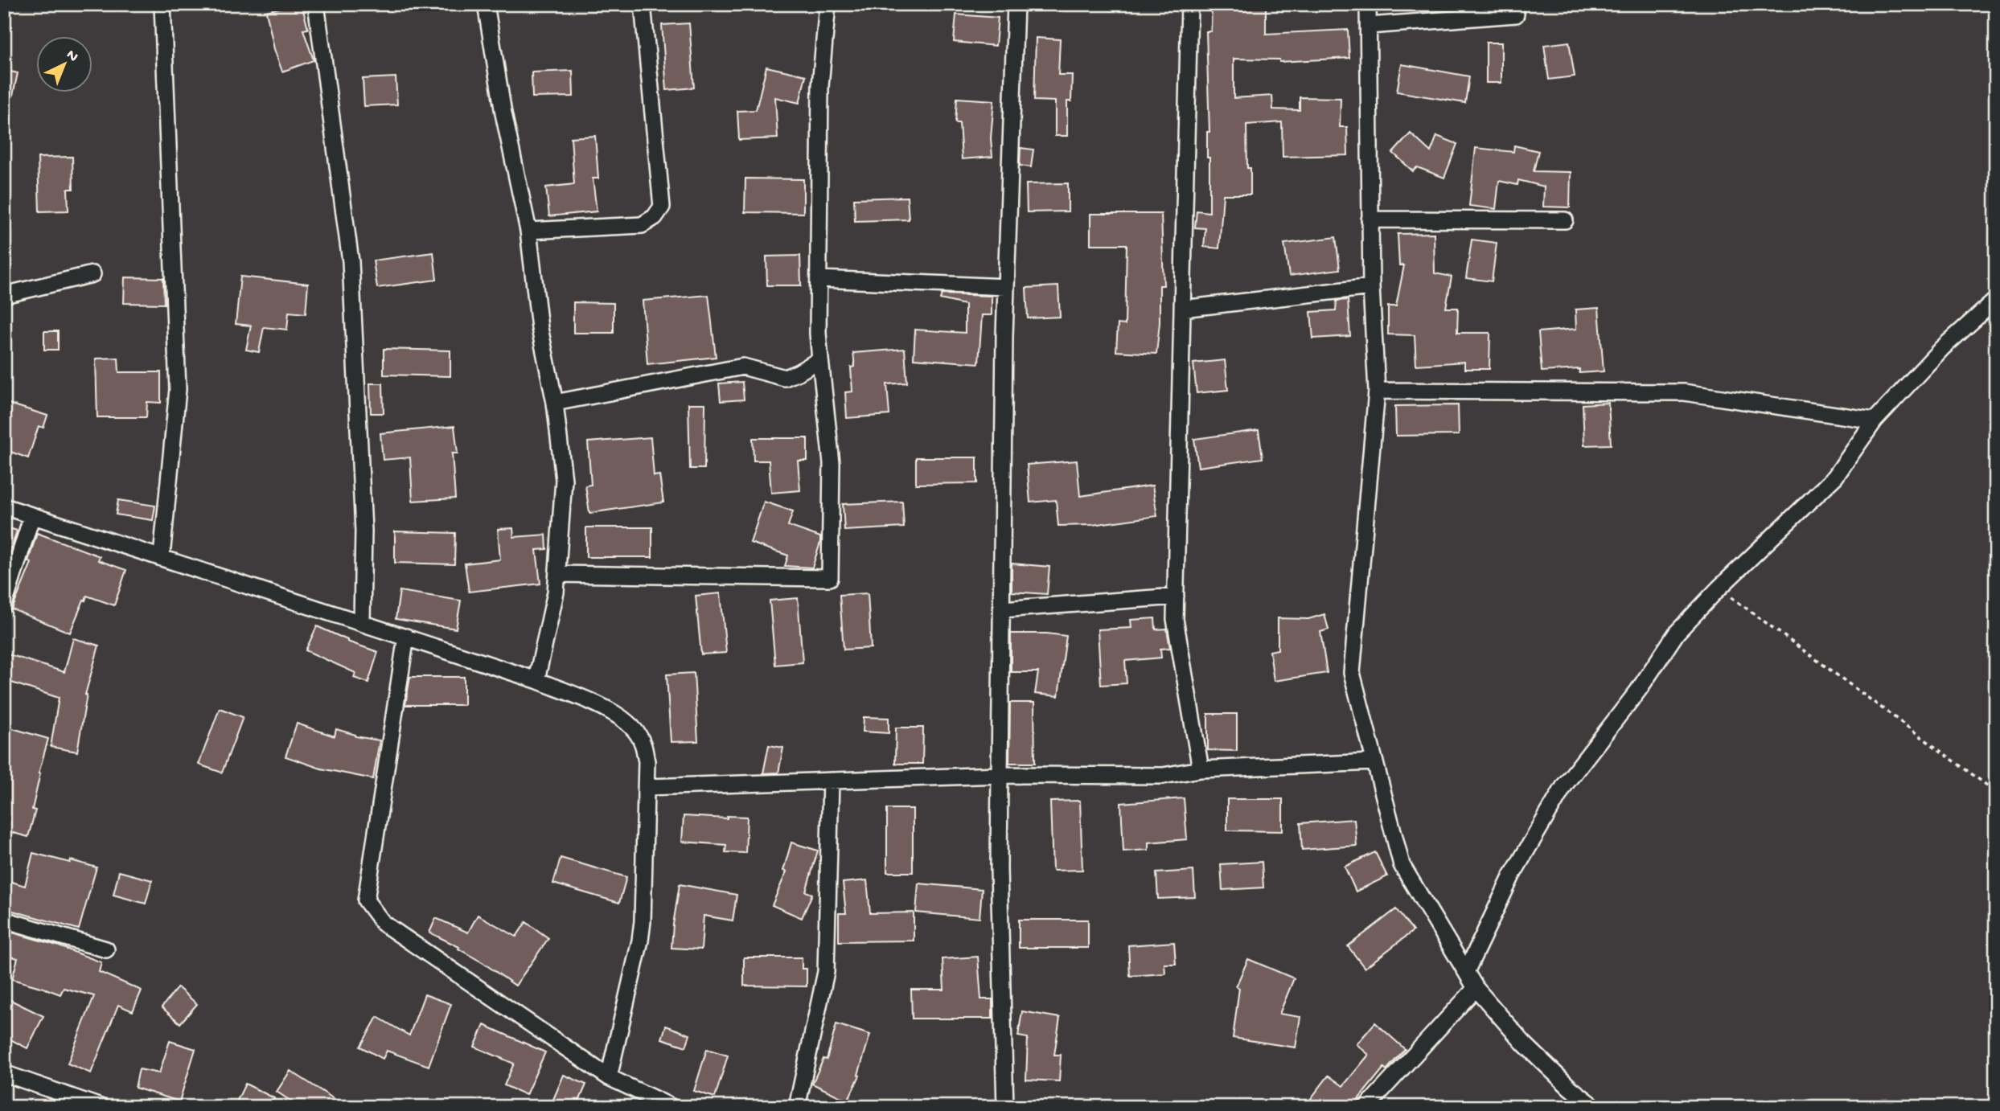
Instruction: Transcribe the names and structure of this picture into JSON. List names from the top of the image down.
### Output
{
  "north": "top right"
}
